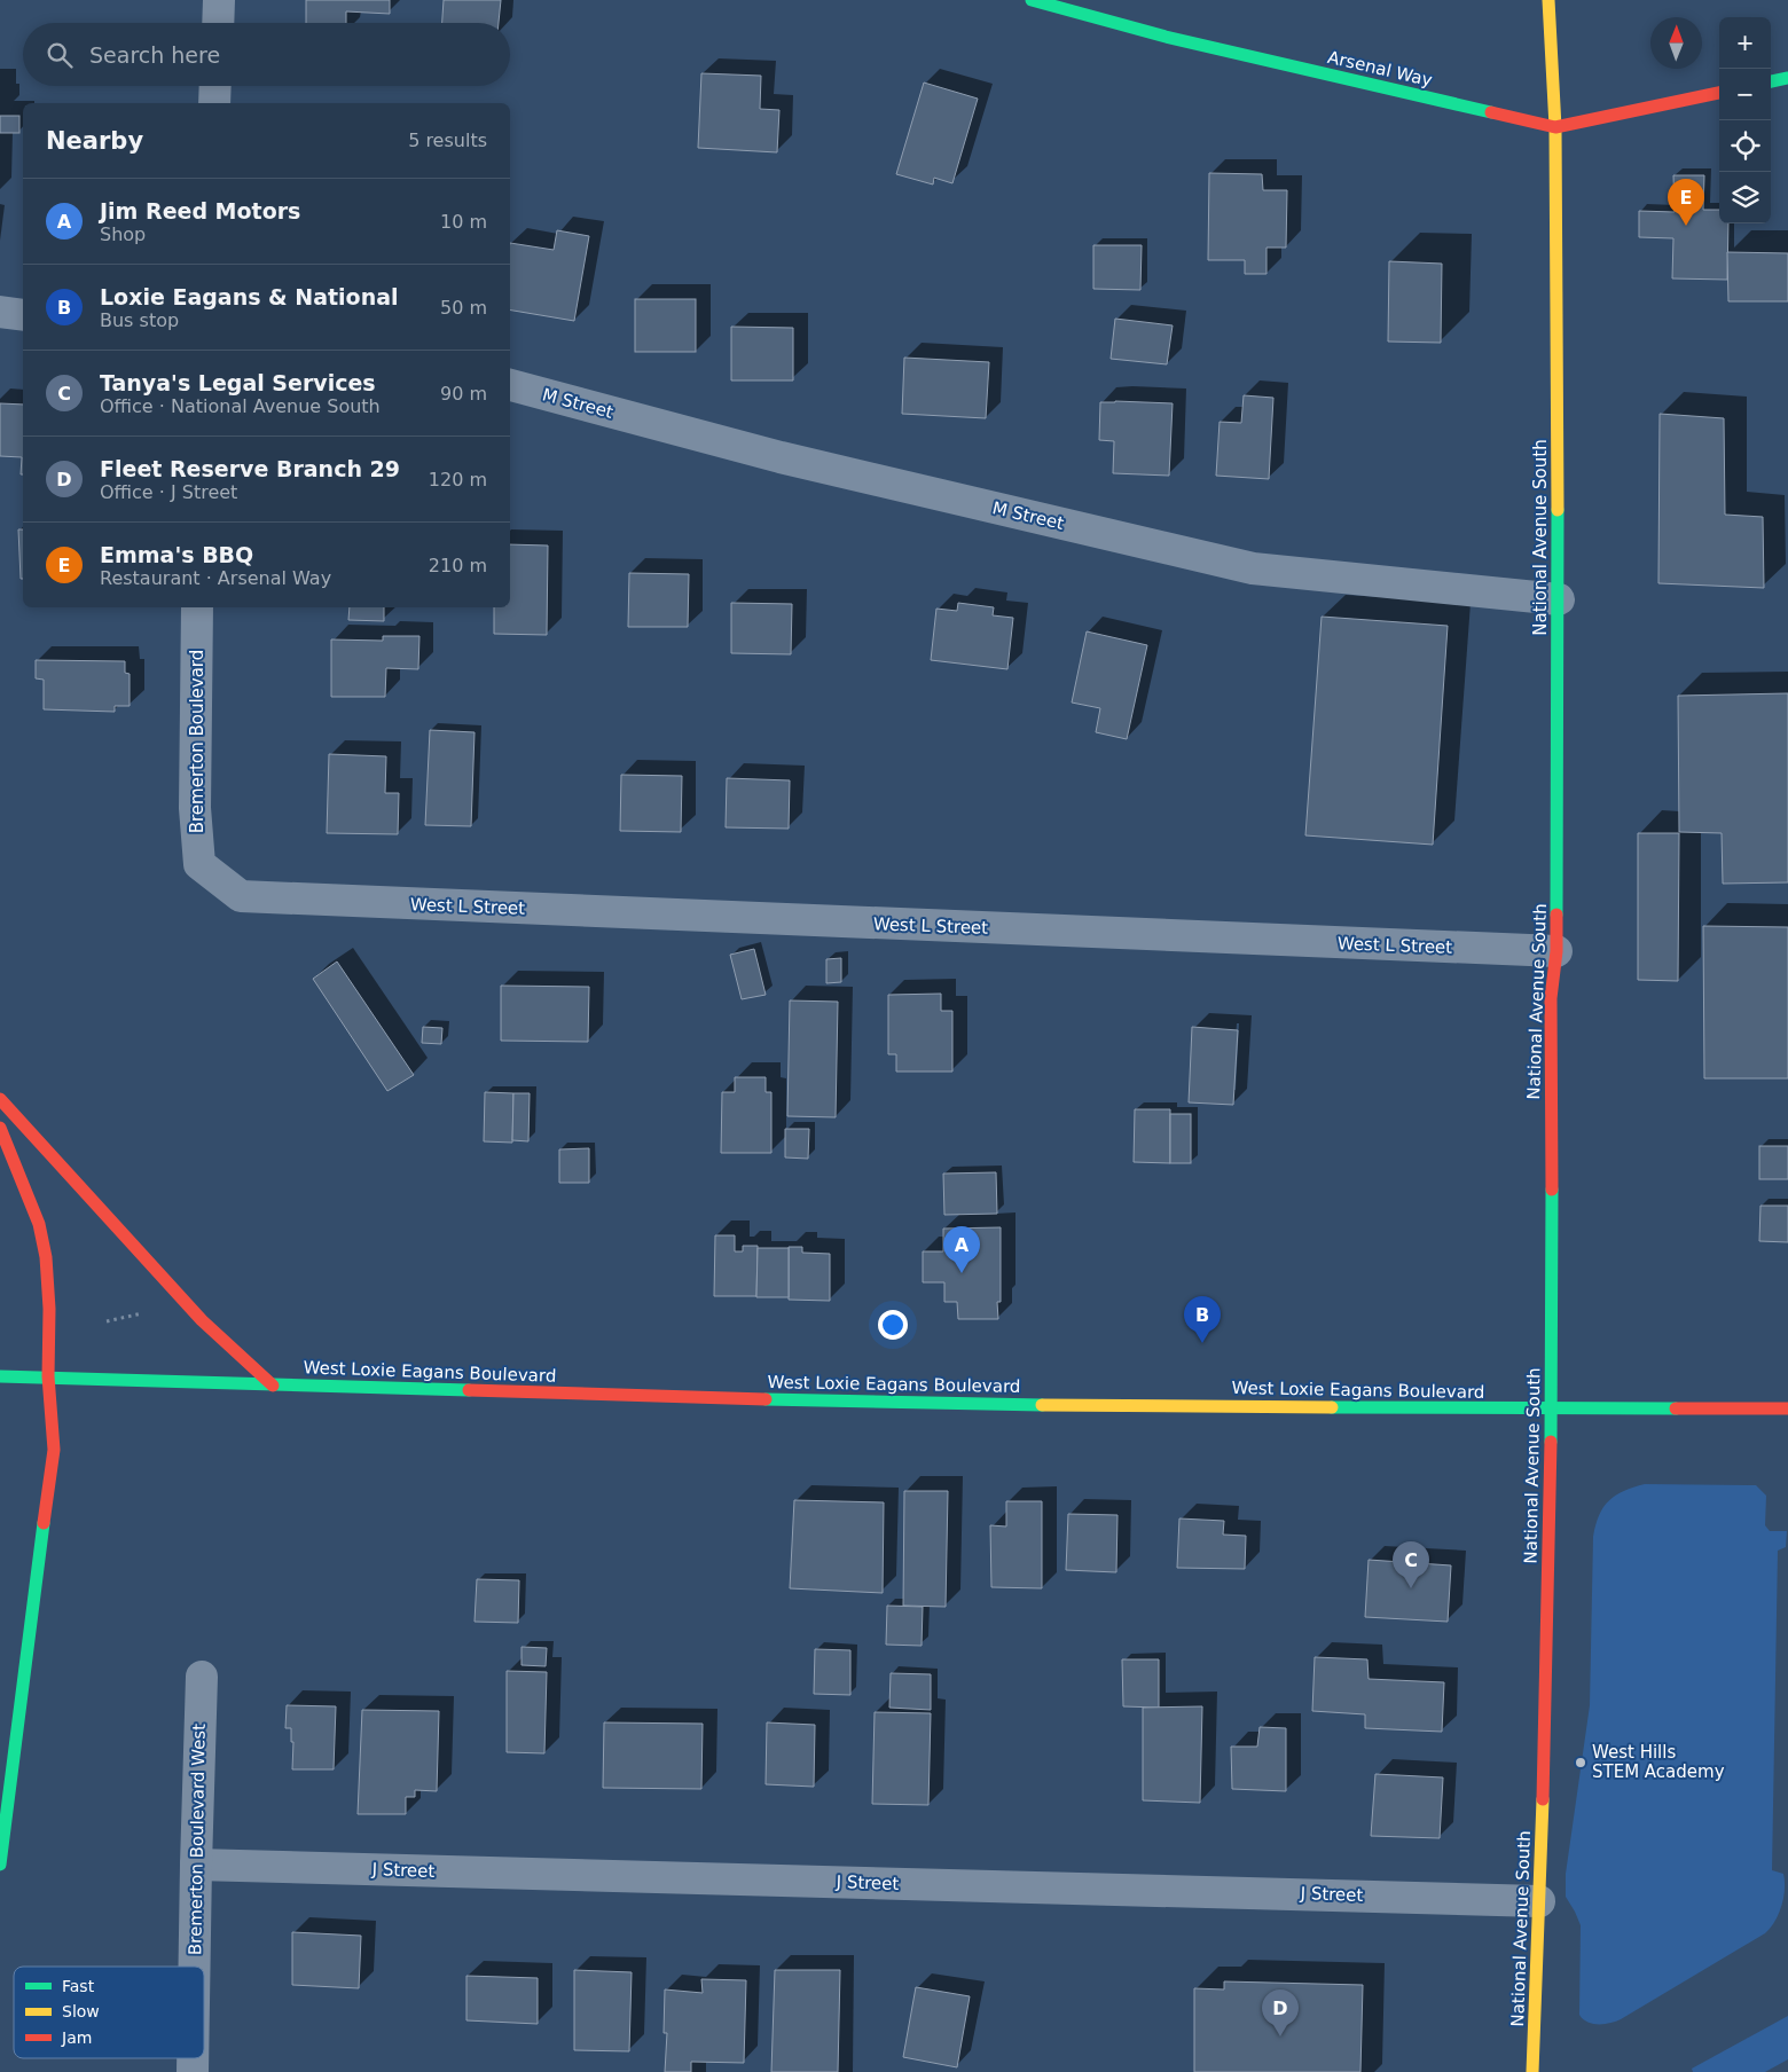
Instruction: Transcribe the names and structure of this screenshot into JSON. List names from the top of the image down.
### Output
{
  "streets": {
    "main road": ["Arsenal Way", "National Avenue South", "West Loxie Eagans Boulevard"],
    "street": [
      "M Street",
      "Bremerton Boulevard",
      "West L Street",
      "Bremerton Boulevard West",
      "J Street"
    ]
  },
  "crossings": [
    ["Arsenal Way", "National Avenue South"],
    ["M Street", "National Avenue South"],
    ["National Avenue South", "West L Street"],
    ["National Avenue South", "West Loxie Eagans Boulevard"],
    ["National Avenue South", "J Street"],
    ["Bremerton Boulevard", "West L Street"],
    ["Bremerton Boulevard West", "J Street"]
  ],
  "places": ["West Hills STEM Academy"],
  "legend": ["Fast", "Slow", "Jam"],
  "north": "top",
  "page": {
    "map_buttons": ["+", "−"],
    "search": "Search here",
    "heading": ["Nearby", "5 results"],
    "list": [
      {
        "mark": "A",
        "name": "Jim Reed Motors",
        "note": "Shop",
        "value": "10 m"
      },
      {
        "mark": "B",
        "name": "Loxie Eagans & National",
        "note": "Bus stop",
        "value": "50 m"
      },
      {
        "mark": "C",
        "name": "Tanya's Legal Services",
        "note": "Office · National Avenue South",
        "value": "90 m"
      },
      {
        "mark": "D",
        "name": "Fleet Reserve Branch 29",
        "note": "Office · J Street",
        "value": "120 m"
      },
      {
        "mark": "E",
        "name": "Emma's BBQ",
        "note": "Restaurant · Arsenal Way",
        "value": "210 m"
      }
    ],
    "pins": [
      "E",
      "A",
      "B",
      "C",
      "D"
    ]
  }
}
